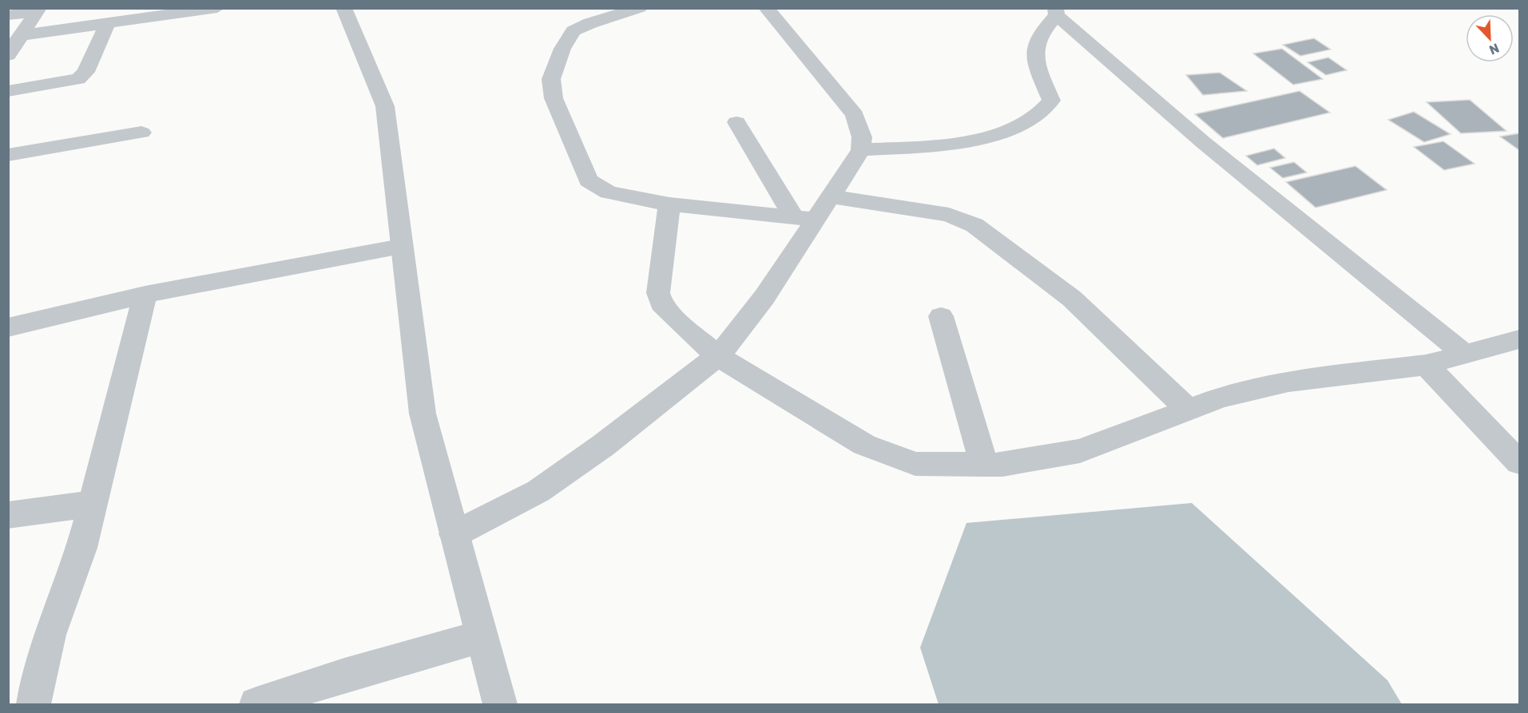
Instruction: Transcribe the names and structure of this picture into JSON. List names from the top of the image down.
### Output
{
  "north": "bottom right"
}
